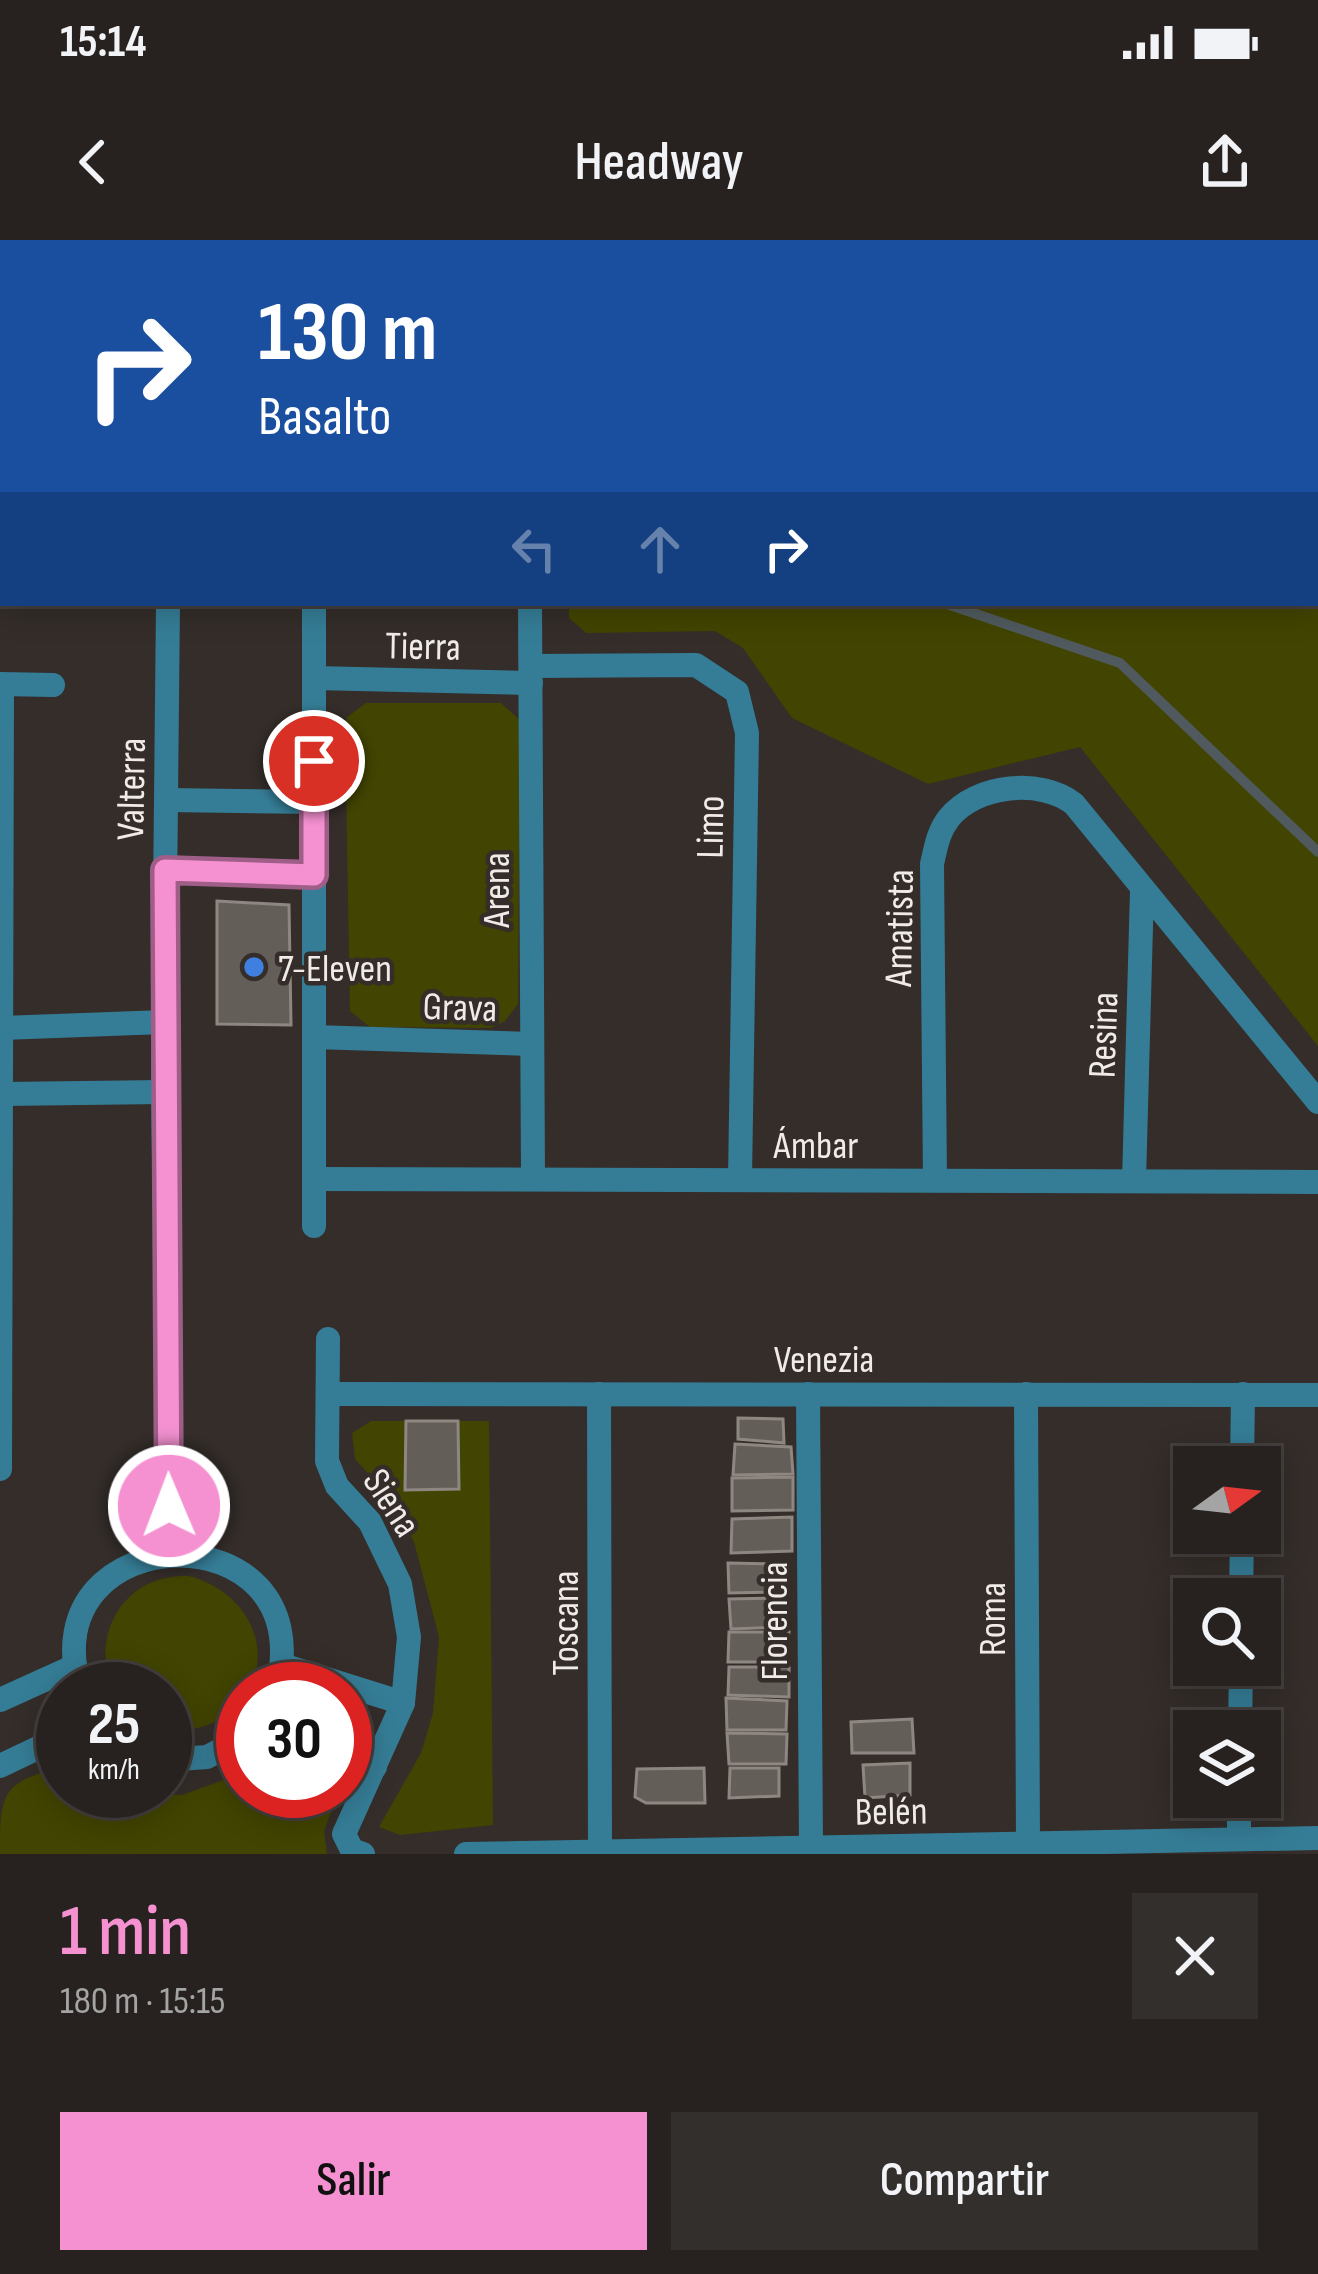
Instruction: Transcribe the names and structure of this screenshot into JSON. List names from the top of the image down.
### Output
{
  "streets": {
    "street": [
      "Tierra",
      "Valterra",
      "Limo",
      "Arena",
      "Amatista",
      "Grava",
      "Resina",
      "Ámbar",
      "Venezia",
      "Siena",
      "Roma",
      "Florencia",
      "Toscana",
      "Belén"
    ]
  },
  "crossings": [
    ["Tierra", "Limo"],
    ["Tierra", "Arena"],
    ["Limo", "Arena"],
    ["Limo", "Ámbar"],
    ["Arena", "Grava"],
    ["Arena", "Ámbar"],
    ["Amatista", "Resina"],
    ["Amatista", "Ámbar"],
    ["Resina", "Ámbar"],
    ["Venezia", "Siena"],
    ["Venezia", "Roma"],
    ["Venezia", "Florencia"],
    ["Venezia", "Toscana"],
    ["Roma", "Belén"],
    ["Florencia", "Belén"],
    ["Toscana", "Belén"]
  ],
  "places": ["7-Eleven"],
  "north": "right",
  "page": {
    "status": "15:14",
    "header": "Headway",
    "turn": ["130 m", "Basalto"],
    "speed": "25 km/h",
    "limit": "30",
    "heading": ["1 min", "180 m · 15:15"],
    "buttons": ["Salir", "Compartir"]
  }
}
